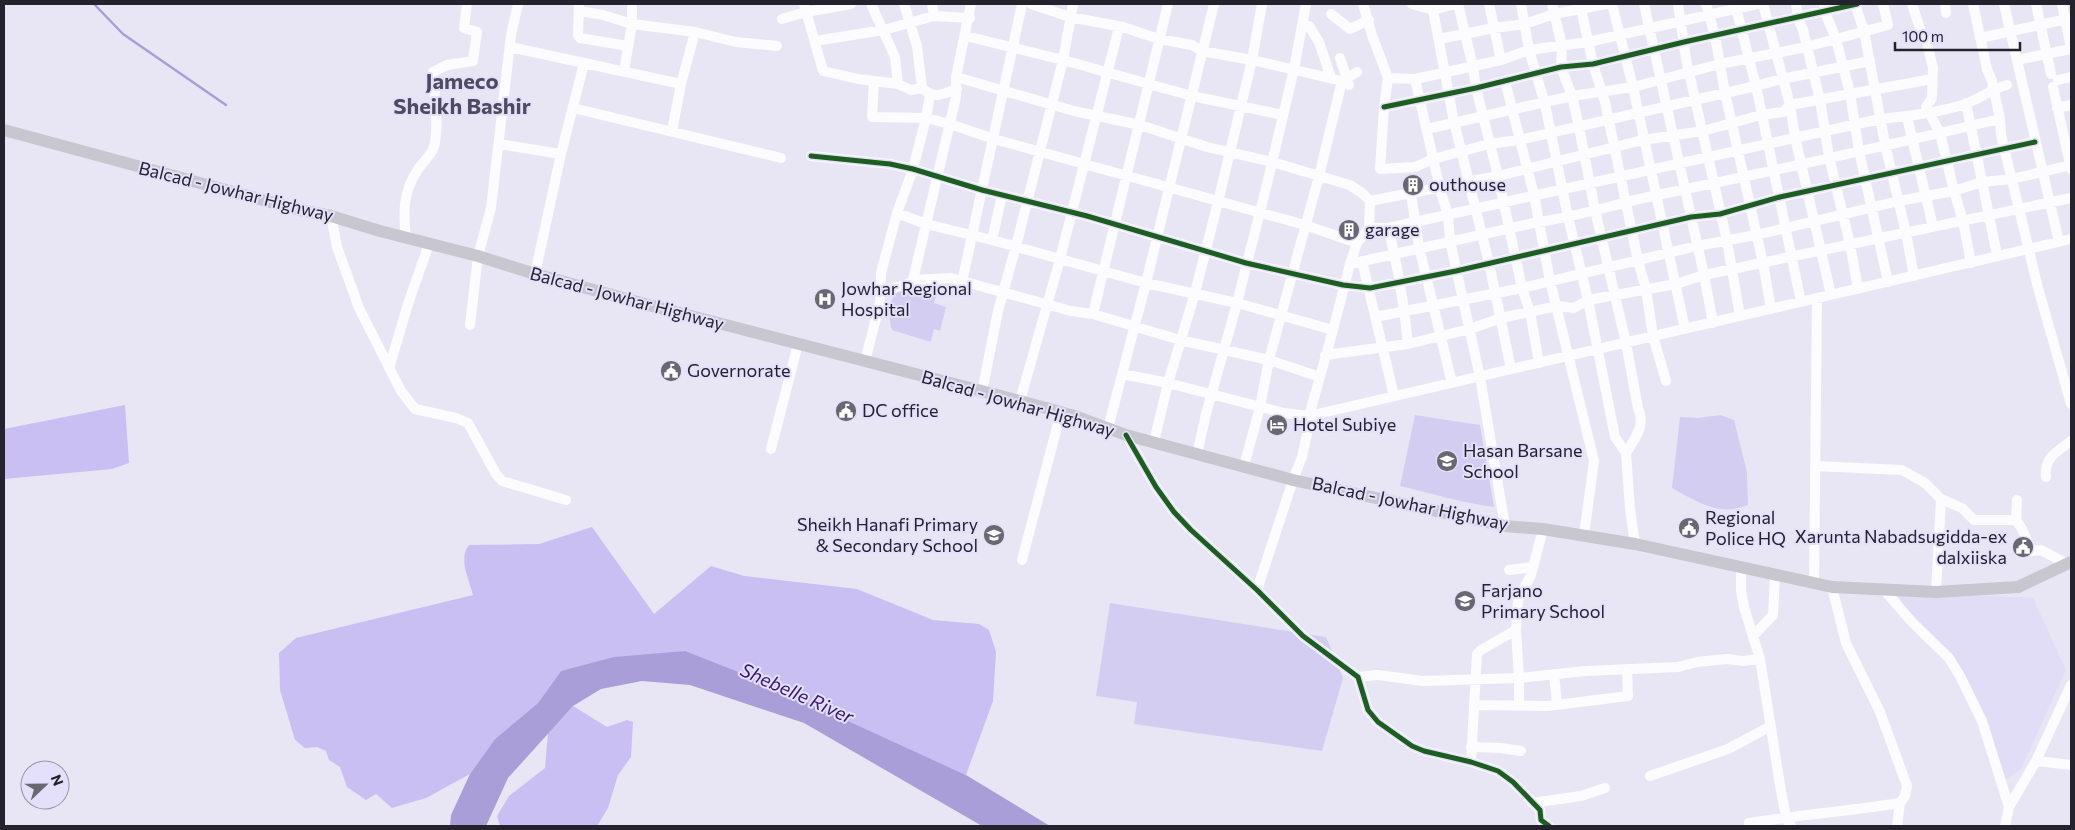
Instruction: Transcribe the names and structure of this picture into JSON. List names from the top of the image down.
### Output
{
  "streets": {
    "main road": ["Balcad - Jowhar Highway"]
  },
  "districts": ["Jameco Sheikh Bashir"],
  "water": ["Shebelle River"],
  "places": {
    "building": ["outhouse", "garage"],
    "hospital": ["Jowhar Regional Hospital"],
    "public building": [
      "Governorate",
      "DC office",
      "Regional Police HQ",
      "Xarunta Nabadsugidda-ex dalxiiska"
    ],
    "hotel": ["Hotel Subiye"],
    "school or university": ["Hasan Barsane School", "Sheikh Hanafi Primary & Secondary School", "Farjano Primary School"]
  },
  "scale_bar": "100 m",
  "north": "right"
}
